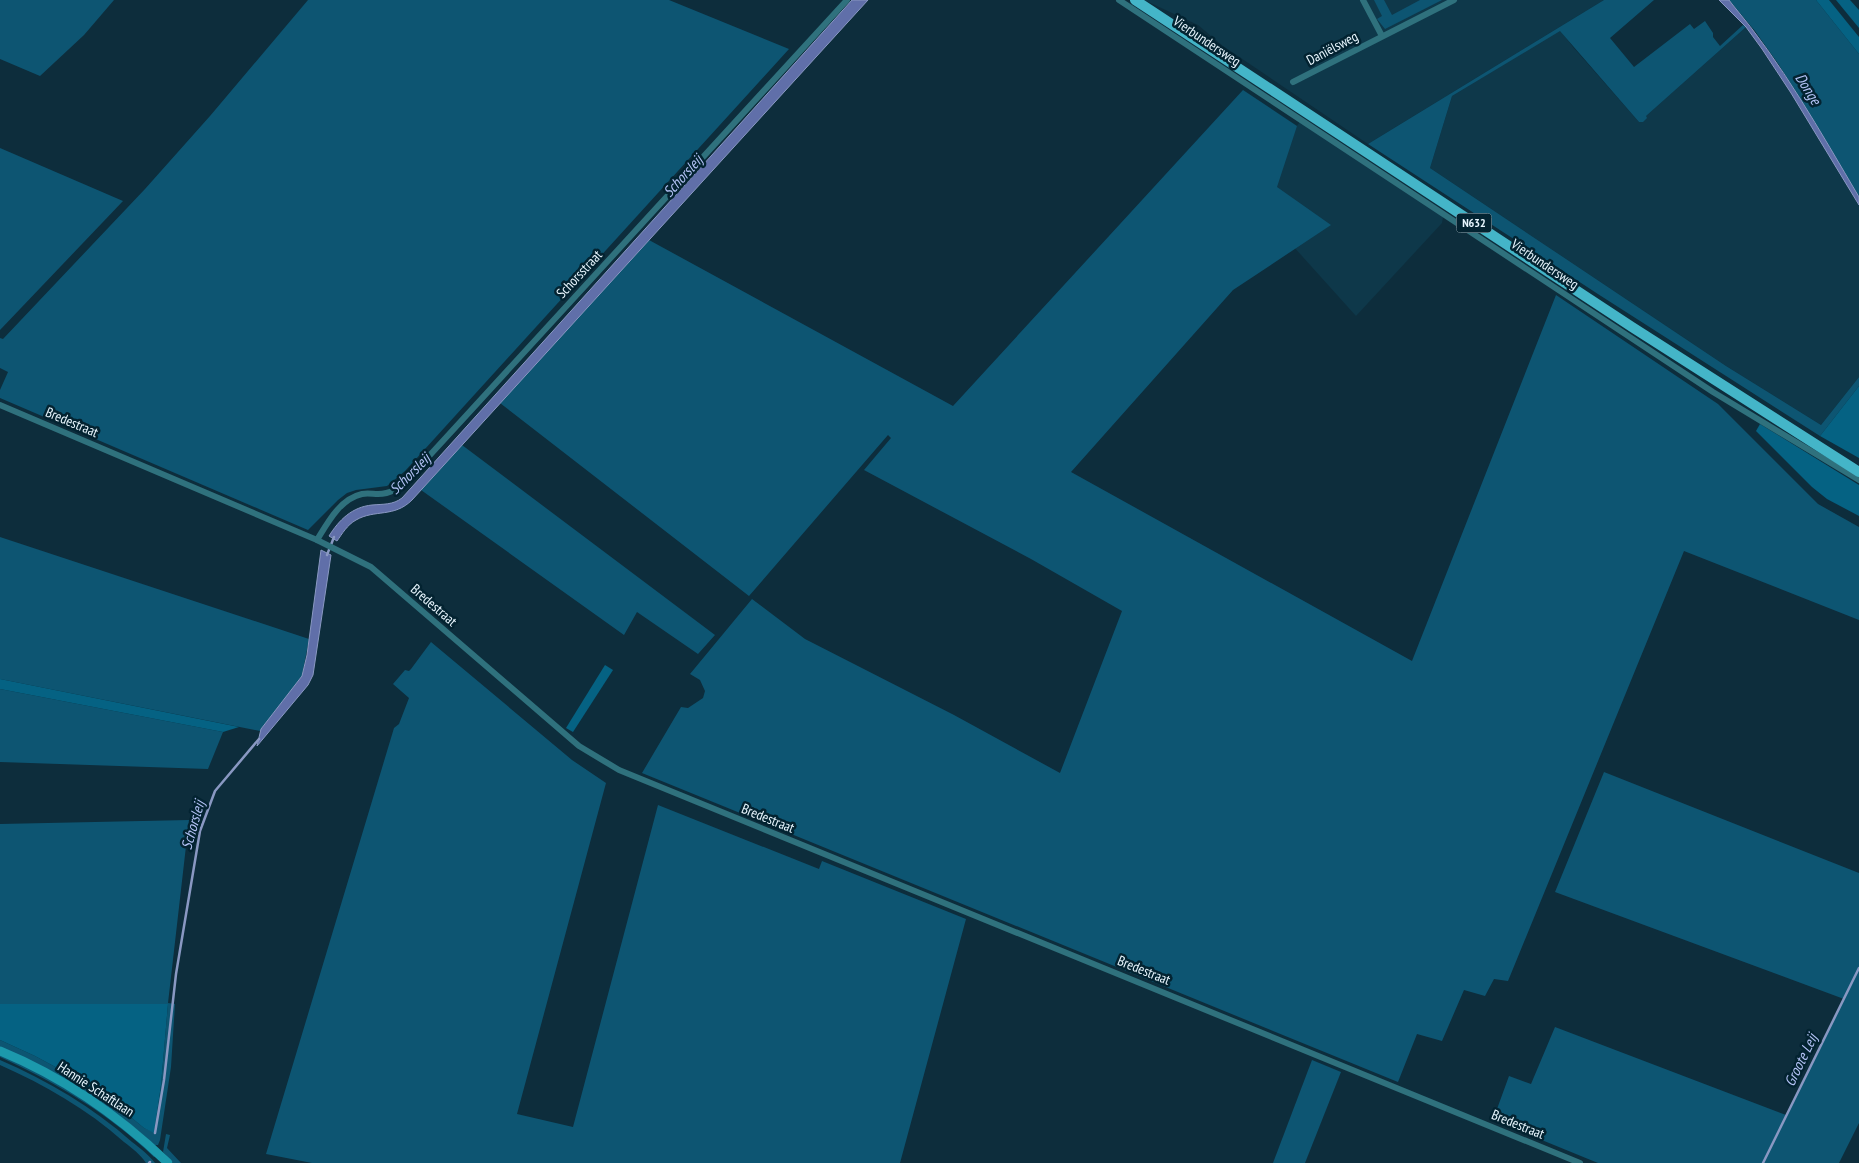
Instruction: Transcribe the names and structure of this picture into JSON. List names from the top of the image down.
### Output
{
  "streets": {
    "main road": ["Vierbundersweg", "N632", "Hannie Schaftlaan"],
    "street": ["Daniëlsweg", "Schorsstraat", "Bredestraat"]
  },
  "crossings": [
    ["Schorsstraat", "Bredestraat"]
  ],
  "water": ["Donge", "Schorsleij", "Groote Leij"]
}
